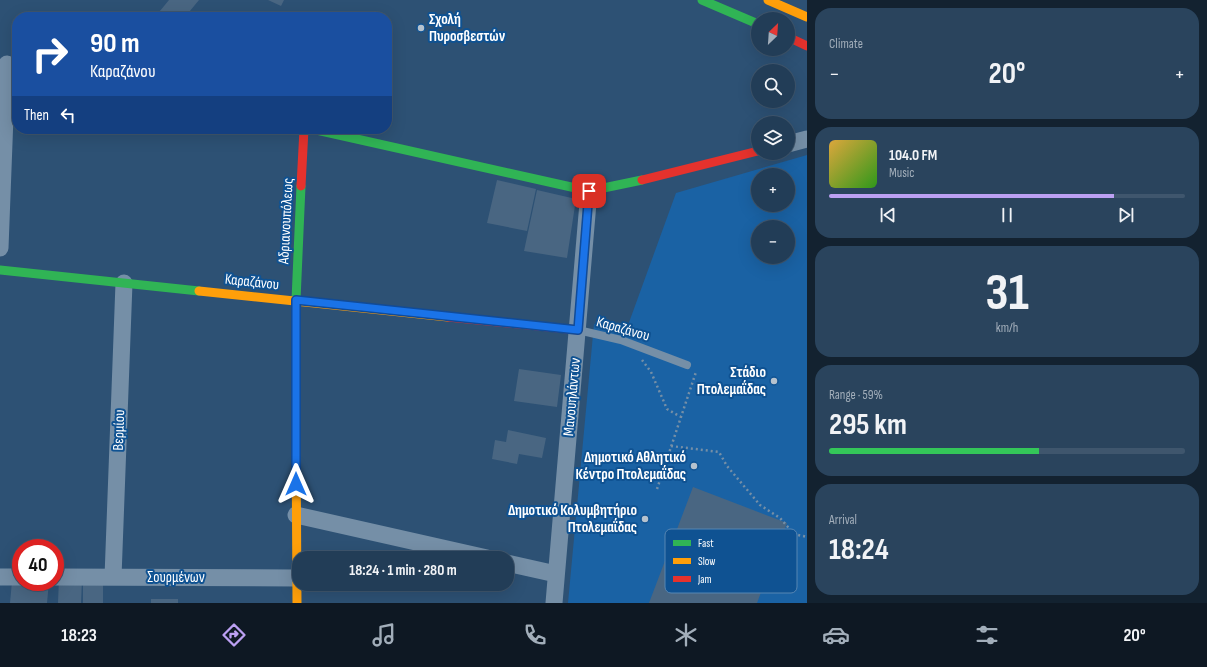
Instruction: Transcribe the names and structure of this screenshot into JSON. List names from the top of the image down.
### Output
{
  "streets": {
    "street": [
      "Αδριανουπόλεως",
      "Καραζάνου",
      "Μανουηλάντων",
      "Βερμίου",
      "Σουρμένων"
    ]
  },
  "crossings": [
    ["Αδριανουπόλεως", "Καραζάνου"],
    ["Καραζάνου", "Μανουηλάντων"],
    ["Καραζάνου", "Βερμίου"],
    ["Βερμίου", "Σουρμένων"]
  ],
  "places": [
    "Σχολή Πυροσβεστών",
    "Στάδιο Πτολεμαΐδας",
    "Δημοτικό Αθλητικό Κέντρο Πτολεμαΐδας",
    "Δημοτικό Κολυμβητήριο Πτολεμαΐδας"
  ],
  "legend": ["Fast", "Slow", "Jam"],
  "north": "top right",
  "page": {
    "tile": [
      "Climate",
      ["31", "km/h"],
      ["Range · 59%", "295 km"],
      ["Arrival", "18:24"]
    ],
    "map_buttons": ["+", "−"],
    "turn": ["90 m", "Καραζάνου"],
    "heat": ["−", "20°", "+"],
    "then": "Then",
    "song": ["104.0 FM", "Music"],
    "limit": "40",
    "trip": "18:24 · 1 min · 280 m",
    "tabs": ["18:23", "20°"]
  }
}
